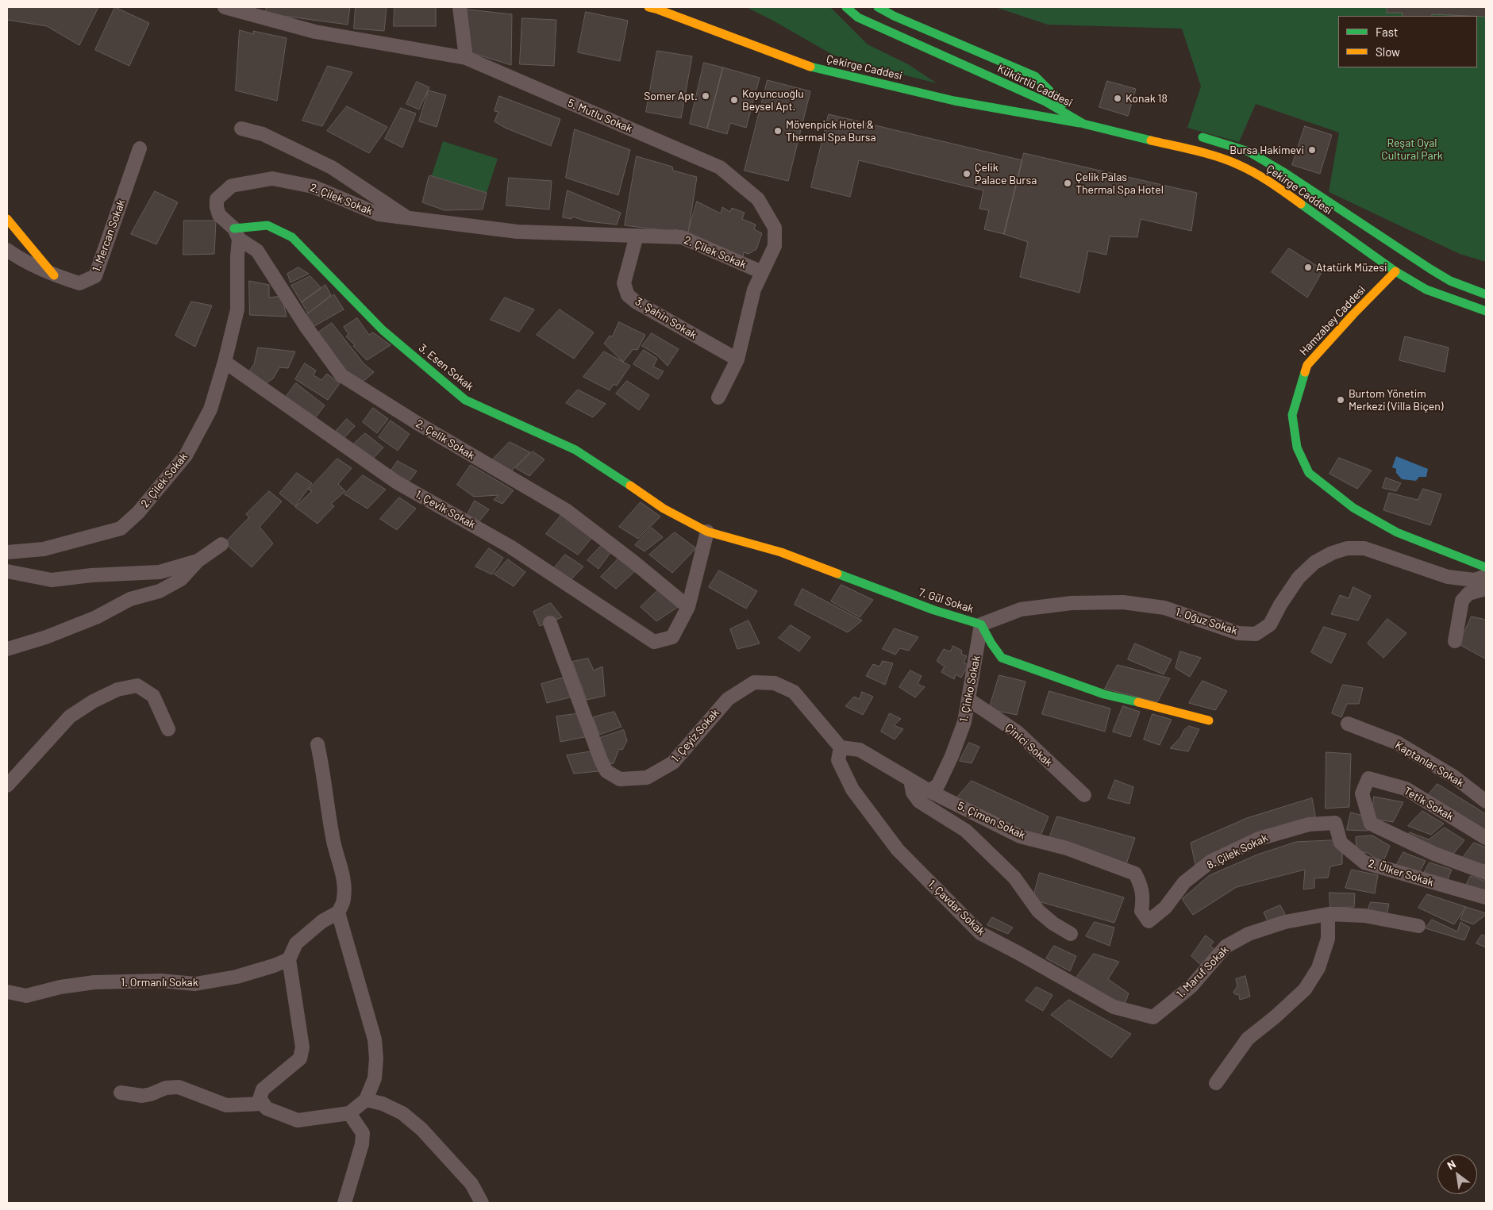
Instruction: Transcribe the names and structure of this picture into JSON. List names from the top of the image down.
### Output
{
  "streets": {
    "main road": [
      "Çekirge Caddesi",
      "Kükürtlü Caddesi",
      "Hamzabey Caddesi",
      "3. Esen Sokak",
      "7. Gül Sokak"
    ],
    "street": [
      "5. Mutlu Sokak",
      "2. Çilek Sokak",
      "1. Mercan Sokak",
      "3. Şahin Sokak",
      "2. Çelik Sokak",
      "1. Çevik Sokak",
      "1. Oğuz Sokak",
      "1. Çinko Sokak",
      "1. Çeyiz Sokak",
      "Çinici Sokak",
      "Kaptanlar Sokak",
      "Tetik Sokak",
      "5. Çimen Sokak",
      "8. Çilek Sokak",
      "2. Ülker Sokak",
      "1. Çavdar Sokak",
      "1. Maruf Sokak",
      "1. Ormanlı Sokak"
    ]
  },
  "crossings": [
    ["Çekirge Caddesi", "Kükürtlü Caddesi"],
    ["Çekirge Caddesi", "Hamzabey Caddesi"],
    ["5. Mutlu Sokak", "2. Çilek Sokak"],
    ["5. Mutlu Sokak", "3. Şahin Sokak"],
    ["2. Çilek Sokak", "3. Şahin Sokak"],
    ["2. Çilek Sokak", "3. Esen Sokak"],
    ["2. Çilek Sokak", "2. Çelik Sokak"],
    ["2. Çilek Sokak", "1. Çevik Sokak"],
    ["3. Esen Sokak", "2. Çelik Sokak"],
    ["3. Esen Sokak", "7. Gül Sokak"],
    ["2. Çelik Sokak", "1. Çevik Sokak"],
    ["7. Gül Sokak", "1. Oğuz Sokak"],
    ["7. Gül Sokak", "1. Çinko Sokak"],
    ["1. Oğuz Sokak", "1. Çinko Sokak"],
    ["1. Çinko Sokak", "Çinici Sokak"],
    ["1. Çinko Sokak", "5. Çimen Sokak"],
    ["1. Çeyiz Sokak", "5. Çimen Sokak"],
    ["1. Çeyiz Sokak", "1. Çavdar Sokak"],
    ["5. Çimen Sokak", "8. Çilek Sokak"],
    ["5. Çimen Sokak", "1. Çavdar Sokak"],
    ["8. Çilek Sokak", "2. Ülker Sokak"],
    ["1. Çavdar Sokak", "1. Maruf Sokak"]
  ],
  "parks": ["Reşat Oyal Cultural Park"],
  "places": [
    "Somer Apt.",
    "Konak 18",
    "Koyuncuoğlu Beysel Apt.",
    "Mövenpick Hotel & Thermal Spa Bursa",
    "Bursa Hakimevi",
    "Çelik Palace Bursa",
    "Çelik Palas Thermal Spa Hotel",
    "Atatürk Müzesi",
    "Burtom Yönetim Merkezi (Villa Biçen)"
  ],
  "legend": ["Fast", "Slow"],
  "north": "top left"
}
